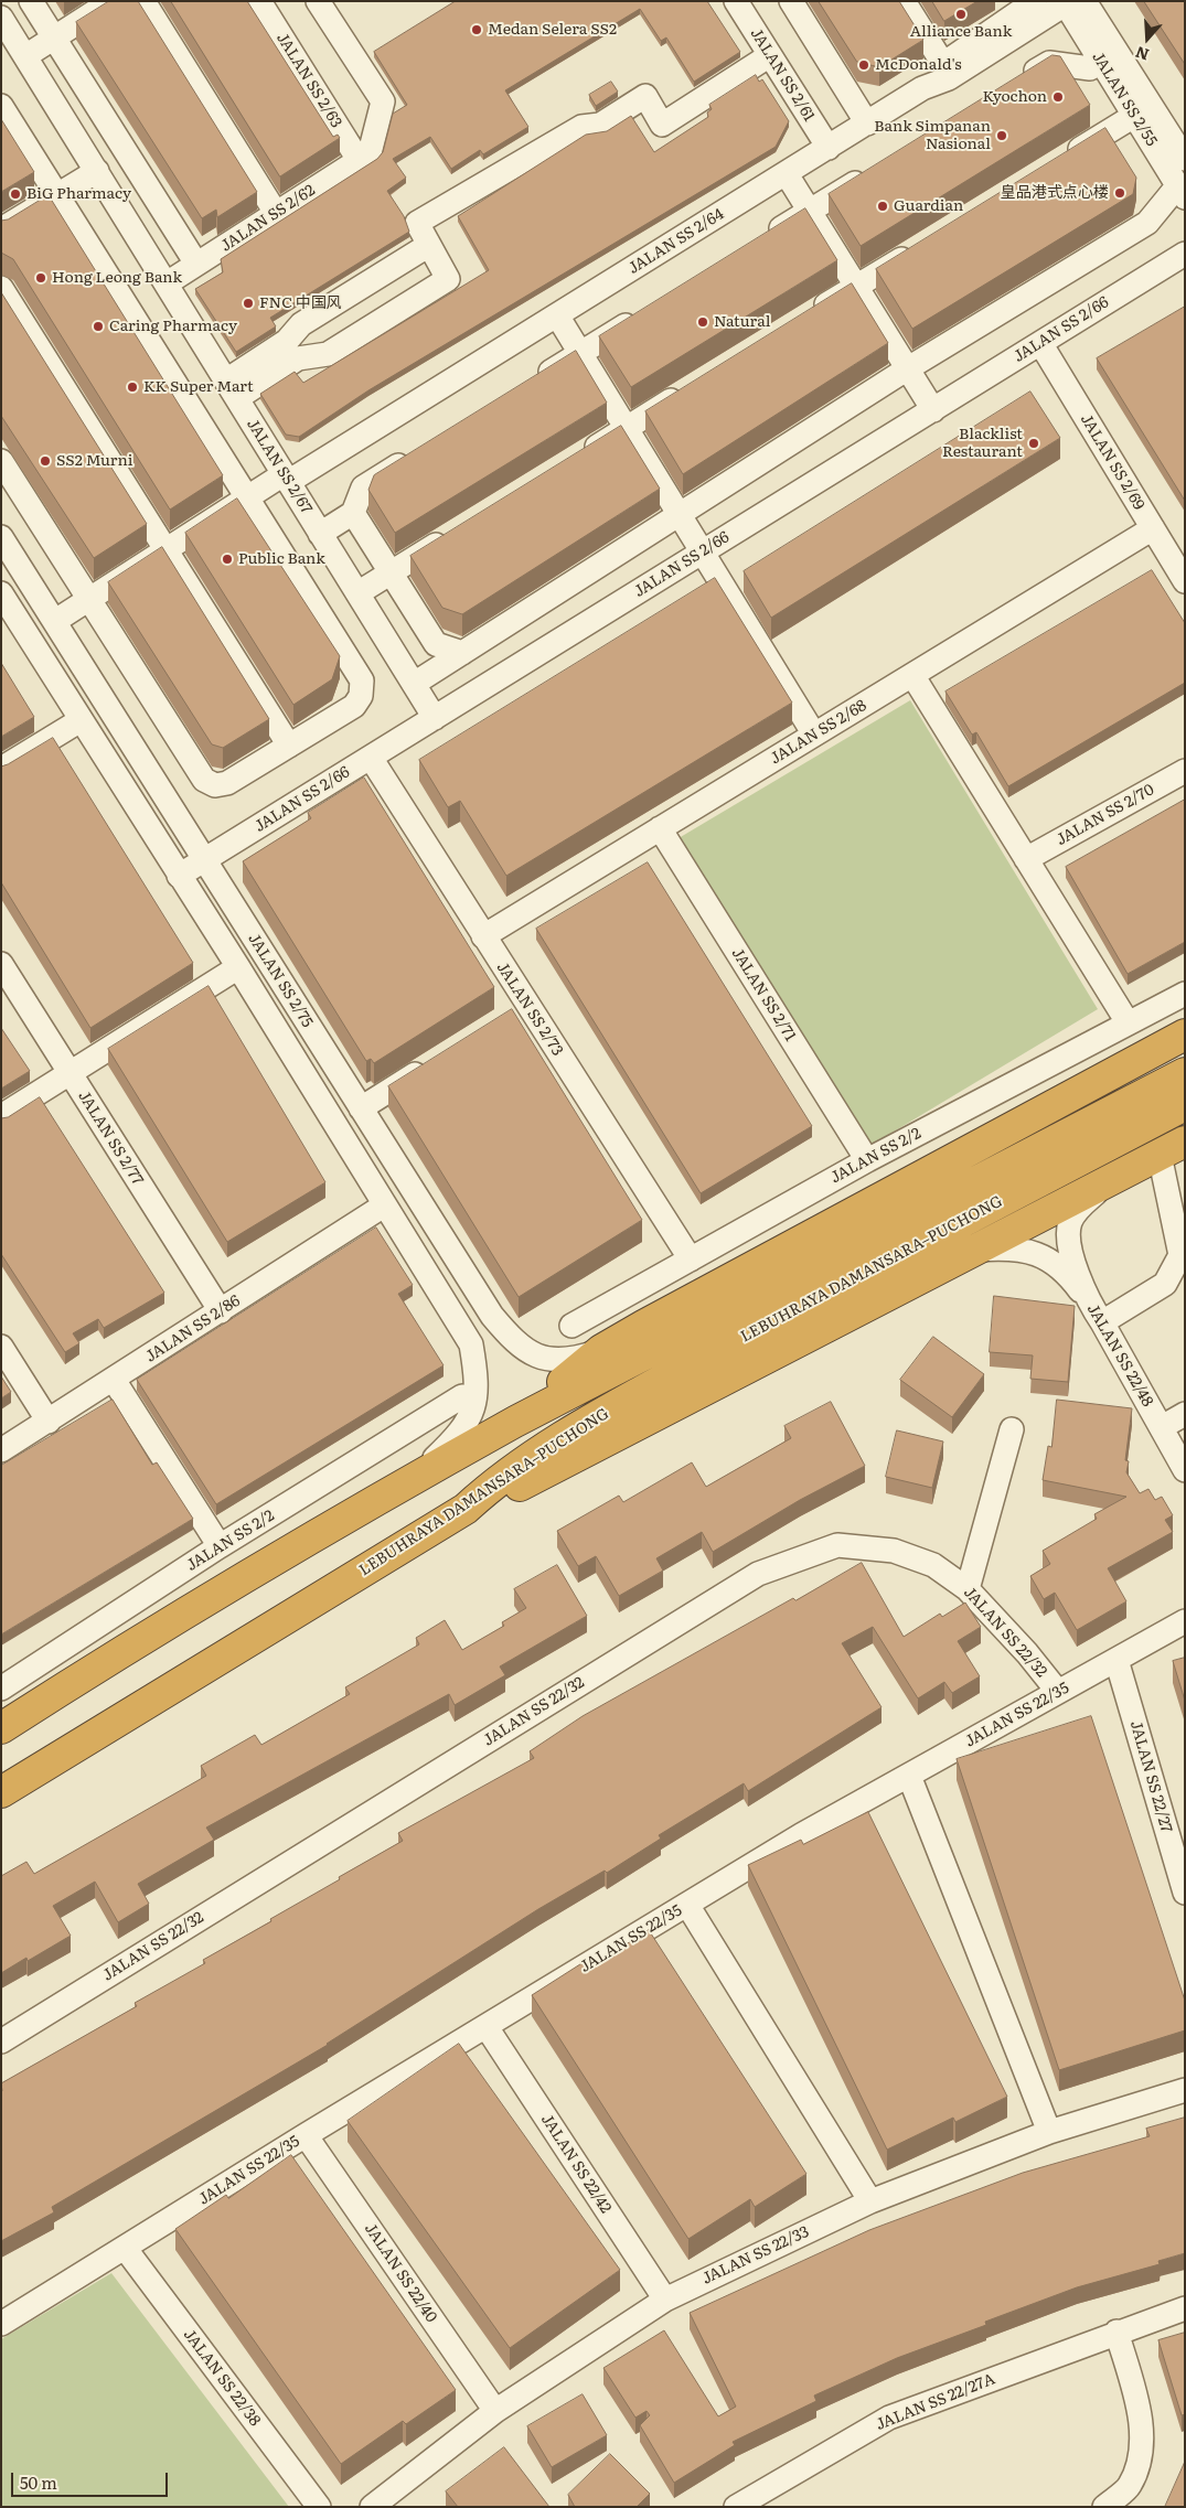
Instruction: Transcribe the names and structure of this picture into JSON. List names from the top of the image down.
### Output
{
  "streets": {
    "highway": ["LEBUHRAYA DAMANSARA–PUCHONG"],
    "street": [
      "JALAN SS 2/61",
      "JALAN SS 2/63",
      "JALAN SS 2/55",
      "JALAN SS 2/62",
      "JALAN SS 2/64",
      "JALAN SS 2/66",
      "JALAN SS 2/69",
      "JALAN SS 2/67",
      "JALAN SS 2/68",
      "JALAN SS 2/70",
      "JALAN SS 2/75",
      "JALAN SS 2/71",
      "JALAN SS 2/73",
      "JALAN SS 2/77",
      "JALAN SS 2/2",
      "JALAN SS 2/86",
      "JALAN SS 22/48",
      "JALAN SS 22/32",
      "JALAN SS 22/35",
      "JALAN SS 22/27",
      "JALAN SS 22/42",
      "JALAN SS 22/33",
      "JALAN SS 22/40",
      "JALAN SS 22/38",
      "JALAN SS 22/27A"
    ]
  },
  "crossings": [
    ["JALAN SS 2/61", "JALAN SS 2/64"],
    ["JALAN SS 2/63", "JALAN SS 2/62"],
    ["JALAN SS 2/55", "JALAN SS 2/64"],
    ["JALAN SS 2/62", "JALAN SS 2/67"],
    ["JALAN SS 2/64", "JALAN SS 2/67"],
    ["JALAN SS 2/64", "JALAN SS 2/75"],
    ["JALAN SS 2/66", "JALAN SS 2/69"],
    ["JALAN SS 2/66", "JALAN SS 2/67"],
    ["JALAN SS 2/66", "JALAN SS 2/75"],
    ["JALAN SS 2/66", "JALAN SS 2/73"],
    ["JALAN SS 2/69", "JALAN SS 2/68"],
    ["JALAN SS 2/68", "JALAN SS 2/71"],
    ["JALAN SS 2/68", "JALAN SS 2/73"],
    ["JALAN SS 2/75", "LEBUHRAYA DAMANSARA–PUCHONG"],
    ["JALAN SS 2/75", "JALAN SS 2/86"],
    ["JALAN SS 2/71", "JALAN SS 2/2"],
    ["JALAN SS 2/73", "JALAN SS 2/2"],
    ["JALAN SS 2/77", "JALAN SS 2/86"],
    ["JALAN SS 22/32", "JALAN SS 22/35"],
    ["JALAN SS 22/35", "JALAN SS 22/27"],
    ["JALAN SS 22/35", "JALAN SS 22/42"],
    ["JALAN SS 22/35", "JALAN SS 22/40"],
    ["JALAN SS 22/35", "JALAN SS 22/38"],
    ["JALAN SS 22/42", "JALAN SS 22/33"],
    ["JALAN SS 22/33", "JALAN SS 22/40"]
  ],
  "places": [
    "Alliance Bank",
    "Medan Selera SS2",
    "McDonald's",
    "Kyochon",
    "Bank Simpanan Nasional",
    "皇品港式点心楼",
    "BiG Pharmacy",
    "Guardian",
    "Hong Leong Bank",
    "FNC 中国风",
    "Natural",
    "Caring Pharmacy",
    "KK Super Mart",
    "Blacklist Restaurant",
    "SS2 Murni",
    "Public Bank"
  ],
  "scale_bar": "50 m",
  "north": "bottom"
}
